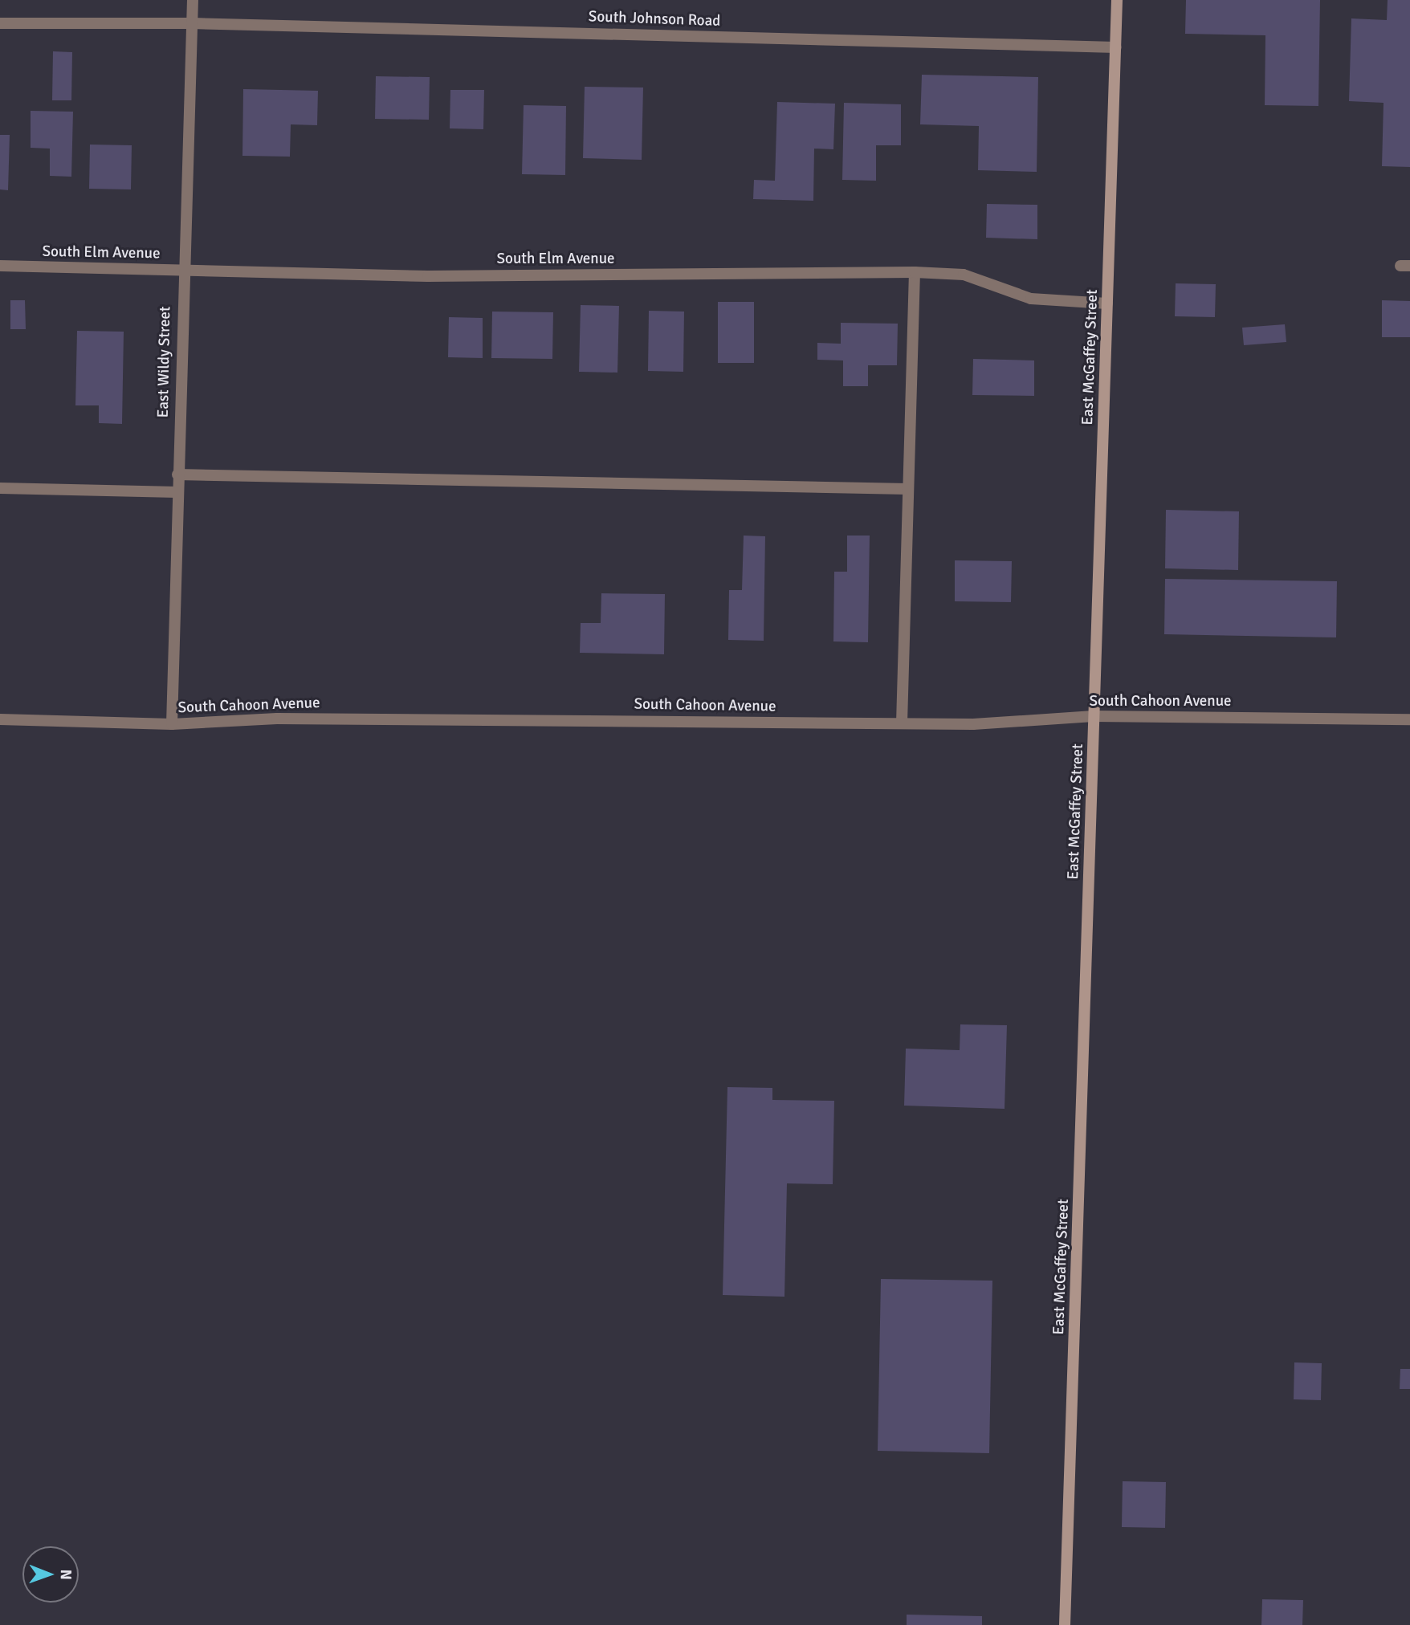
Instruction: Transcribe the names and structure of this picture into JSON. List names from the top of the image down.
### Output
{
  "streets": {
    "main road": ["East McGaffey Street"],
    "street": [
      "South Johnson Road",
      "South Elm Avenue",
      "East Wildy Street",
      "South Cahoon Avenue"
    ]
  },
  "crossings": [
    ["South Johnson Road", "East McGaffey Street"],
    ["South Johnson Road", "East Wildy Street"],
    ["South Elm Avenue", "East McGaffey Street"],
    ["South Elm Avenue", "East Wildy Street"],
    ["East McGaffey Street", "South Cahoon Avenue"],
    ["East Wildy Street", "South Cahoon Avenue"]
  ],
  "north": "right"
}
